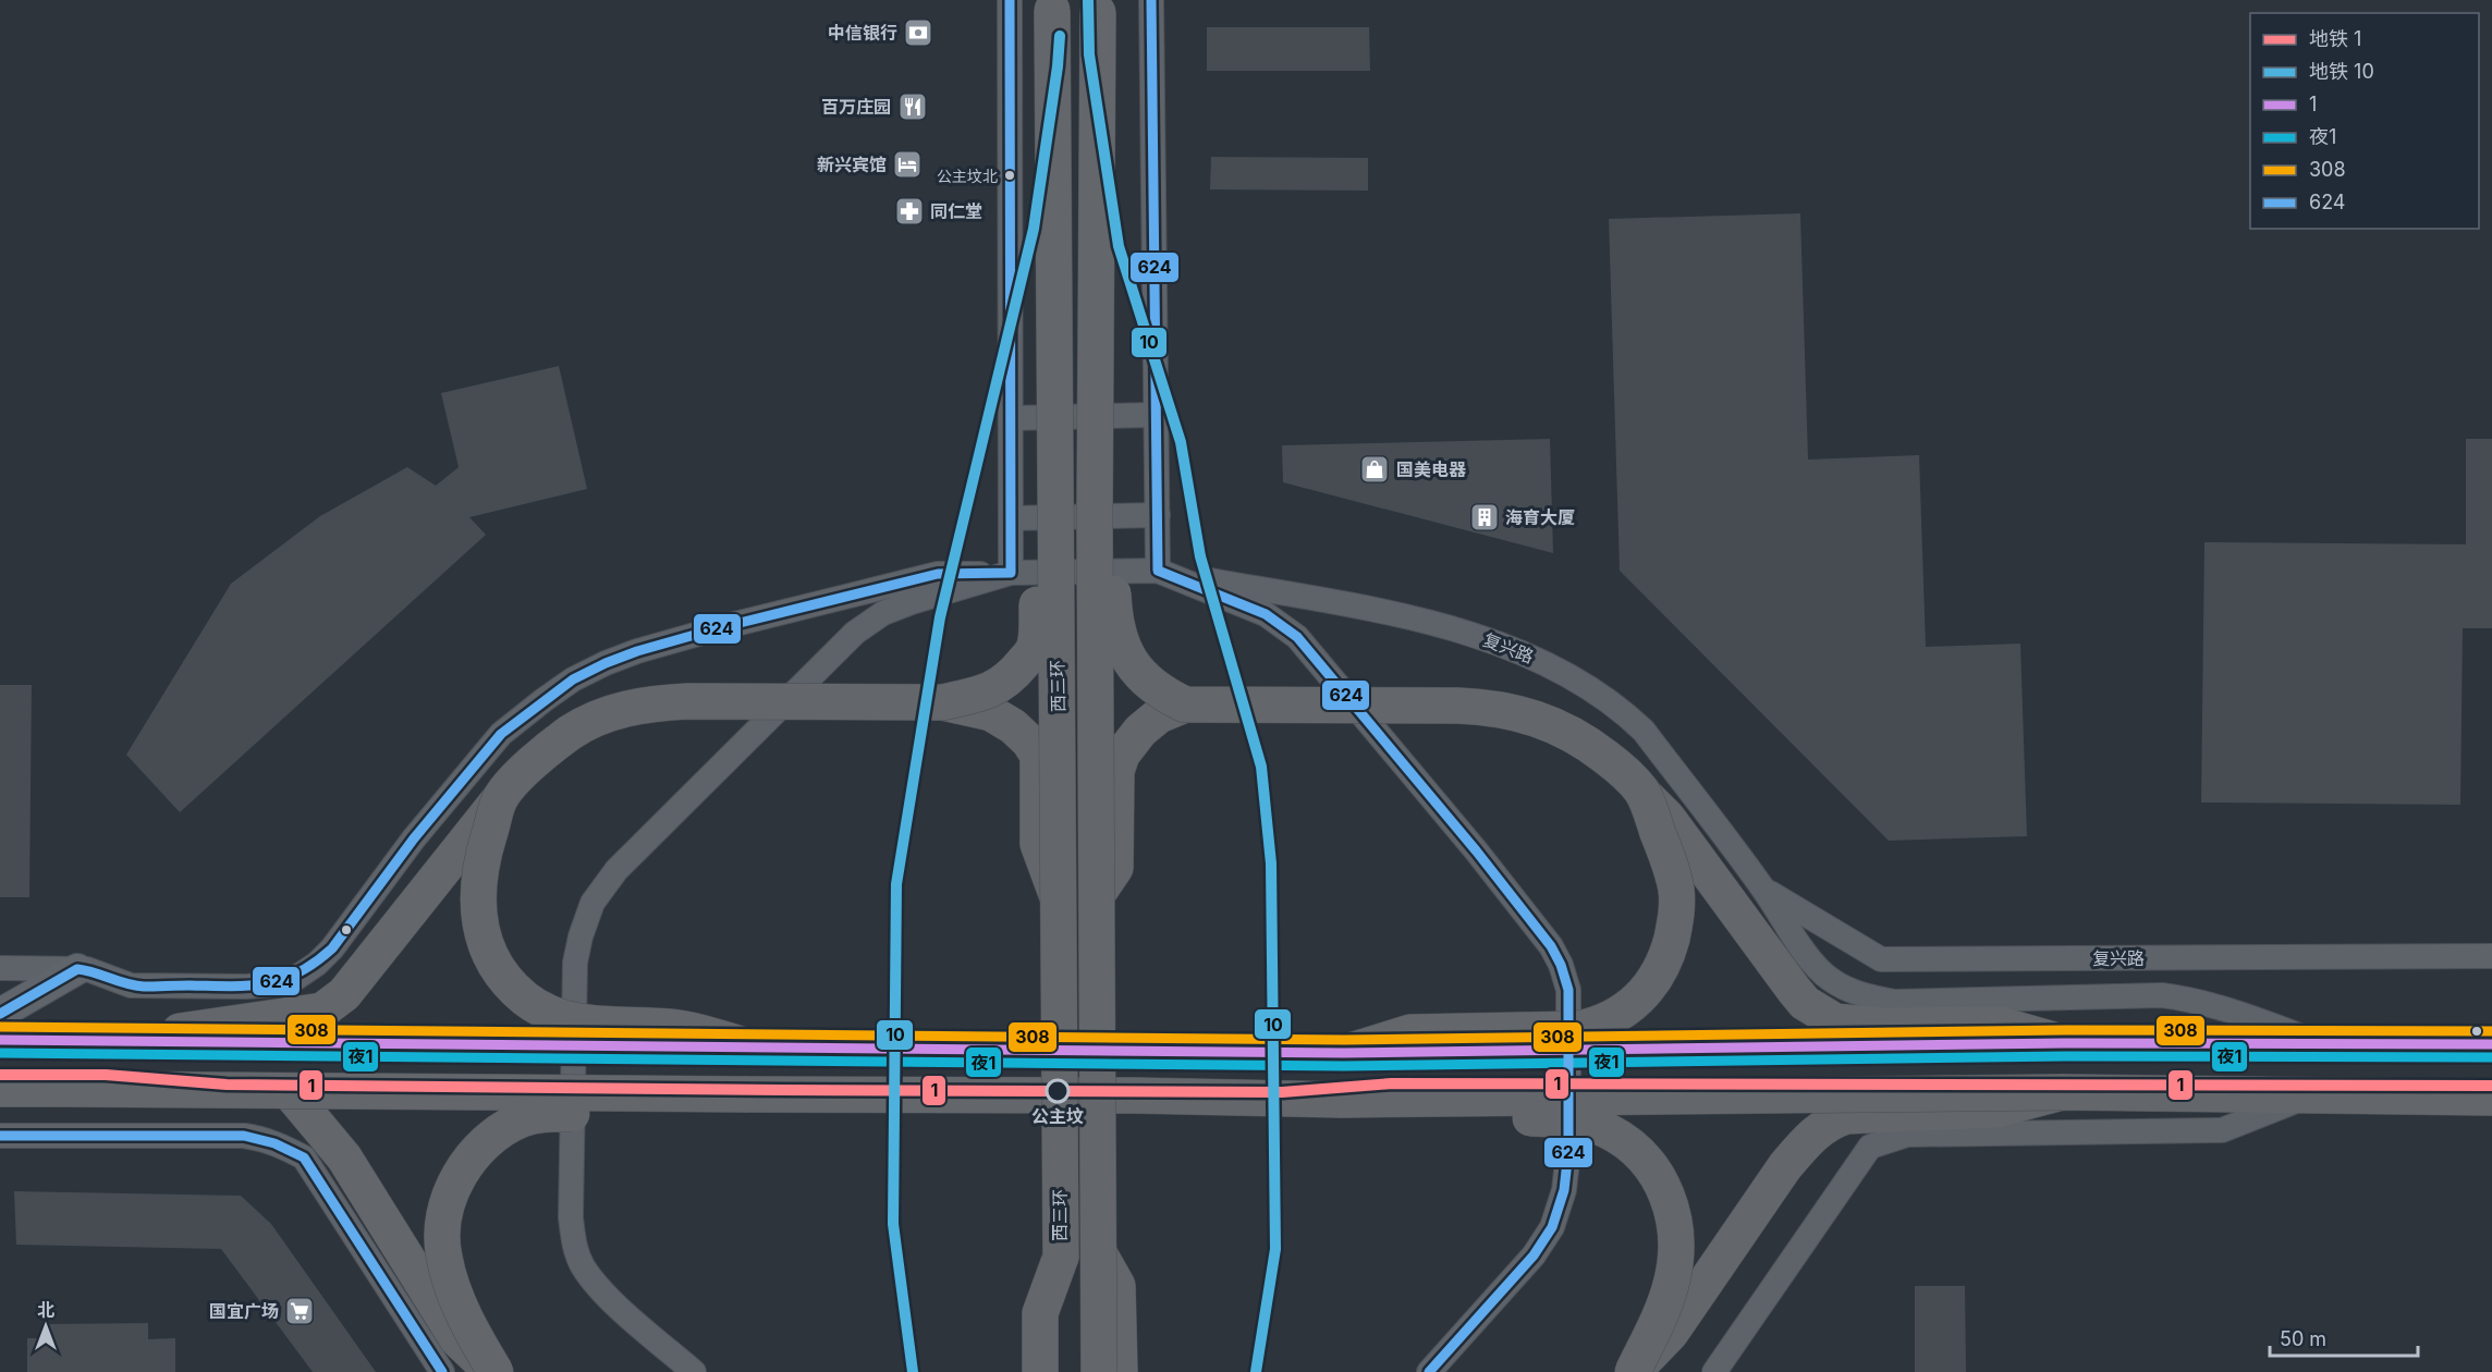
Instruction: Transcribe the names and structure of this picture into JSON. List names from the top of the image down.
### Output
{
  "streets": {
    "highway": ["复兴路", "西三环"]
  },
  "places": {
    "bank": ["中信银行"],
    "restaurant": ["百万庄园"],
    "hotel": ["新兴宾馆"],
    "other": ["公主坟北", "公主坟"],
    "pharmacy": ["同仁堂"],
    "shop": ["国美电器"],
    "building": ["海育大厦"],
    "supermarket": ["国宜广场"]
  },
  "lines": [
    "metro line 10",
    "transit line 624",
    "transit line 308",
    "transit line 1",
    "transit line 夜1",
    "metro line 1"
  ],
  "legend": [
    "地铁 1",
    "地铁 10",
    "1",
    "夜1",
    "308",
    "624"
  ],
  "scale_bar": "50 m",
  "north": "top"
}
